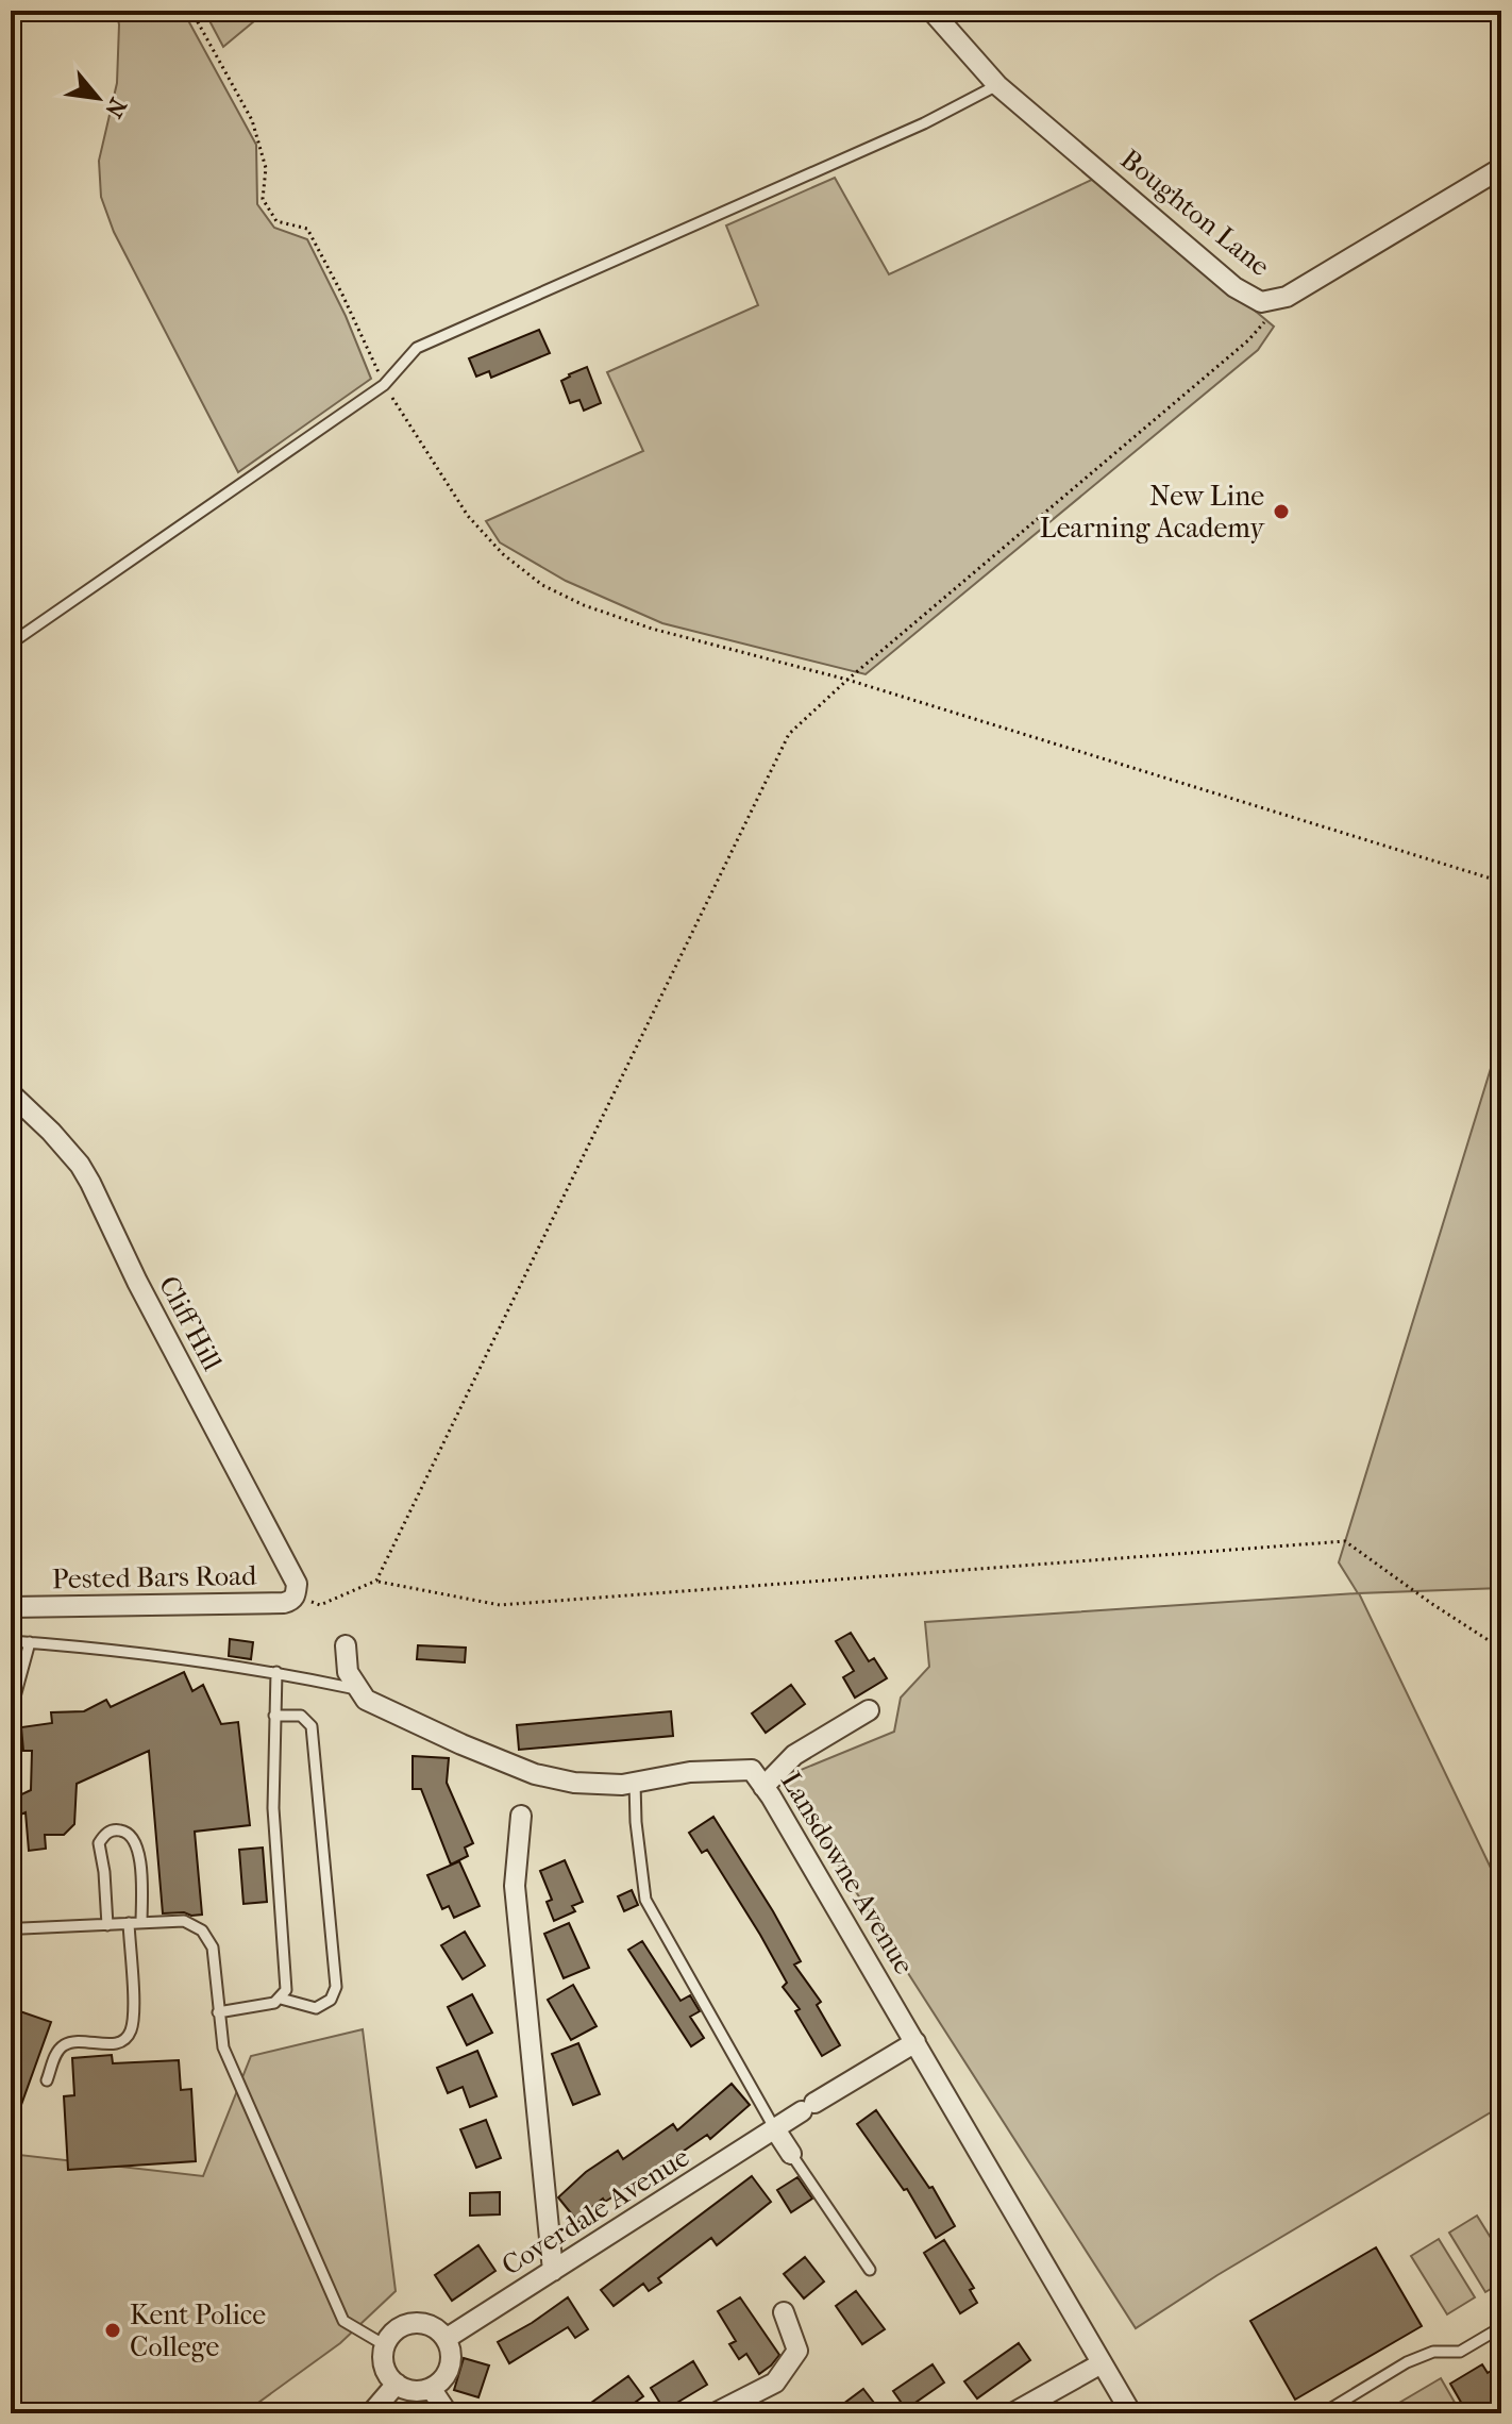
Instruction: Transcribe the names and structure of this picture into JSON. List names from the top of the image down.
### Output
{
  "streets": {
    "street": [
      "Boughton Lane",
      "Cliff Hill",
      "Pested Bars Road",
      "Lansdowne Avenue",
      "Coverdale Avenue"
    ]
  },
  "crossings": [
    ["Cliff Hill", "Pested Bars Road"],
    ["Lansdowne Avenue", "Coverdale Avenue"]
  ],
  "places": ["New Line Learning Academy", "Kent Police College"],
  "north": "bottom right"
}
